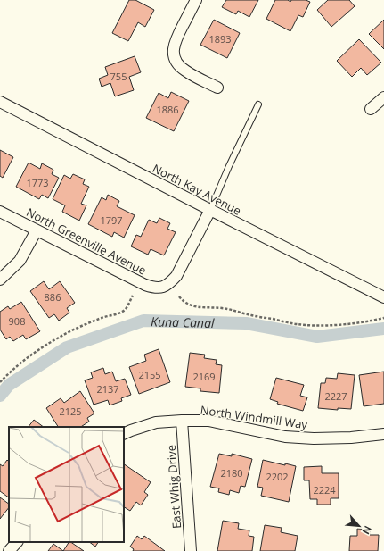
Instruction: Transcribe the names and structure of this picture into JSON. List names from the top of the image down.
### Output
{
  "streets": {
    "street": [
      "North Kay Avenue",
      "North Greenville Avenue",
      "North Windmill Way",
      "East Whig Drive"
    ]
  },
  "crossings": [
    ["North Kay Avenue", "North Greenville Avenue"],
    ["North Windmill Way", "East Whig Drive"]
  ],
  "water": ["Kuna Canal"],
  "house_numbers": [
    "1893",
    "755",
    "1886",
    "1773",
    "1797",
    "886",
    "908",
    "2155",
    "2169",
    "2137",
    "2227",
    "2125",
    "2180",
    "2202",
    "2224"
  ],
  "north": "bottom right"
}
